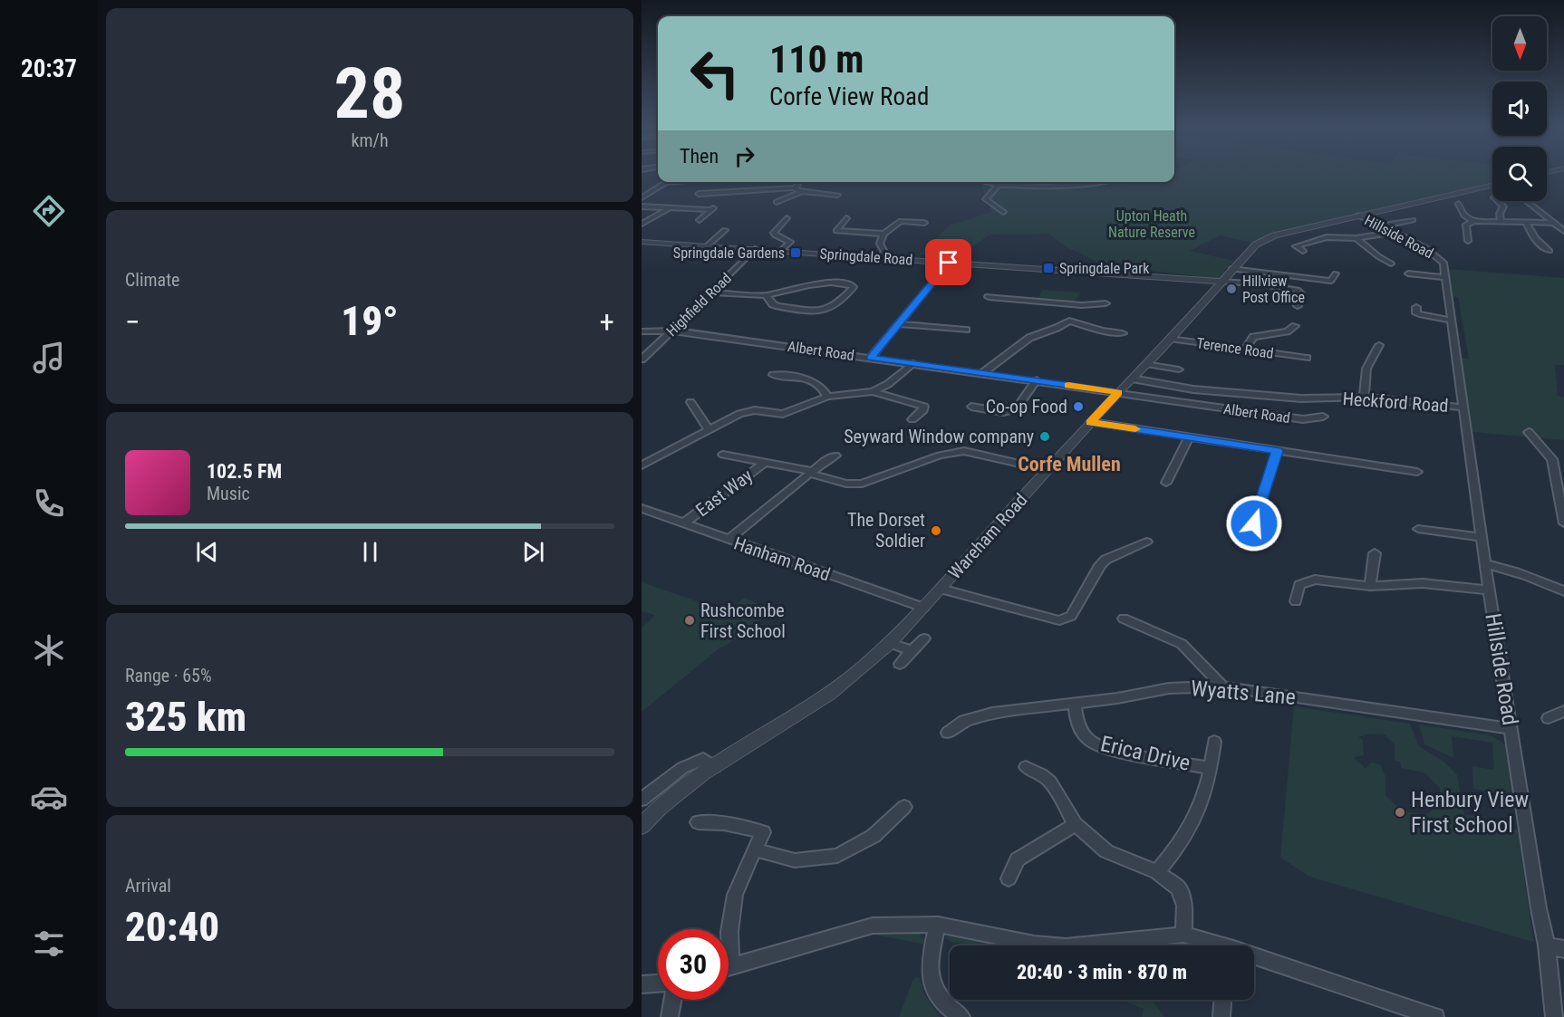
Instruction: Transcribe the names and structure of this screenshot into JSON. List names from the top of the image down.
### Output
{
  "streets": {
    "street": [
      "Hillside Road",
      "Springdale Road",
      "Highfield Road",
      "Terence Road",
      "Albert Road",
      "Heckford Road",
      "East Way",
      "Wareham Road",
      "Hanham Road",
      "Wyatts Lane",
      "Erica Drive"
    ]
  },
  "crossings": [
    ["Hillside Road", "Heckford Road"],
    ["Hillside Road", "Wareham Road"],
    ["Hillside Road", "Wyatts Lane"],
    ["Springdale Road", "Highfield Road"],
    ["Springdale Road", "Wareham Road"],
    ["Highfield Road", "Albert Road"],
    ["Terence Road", "Wareham Road"],
    ["Albert Road", "Wareham Road"],
    ["Heckford Road", "Wareham Road"],
    ["East Way", "Hanham Road"],
    ["Wareham Road", "Hanham Road"],
    ["Wyatts Lane", "Erica Drive"]
  ],
  "districts": ["Corfe Mullen"],
  "parks": ["Upton Heath Nature Reserve"],
  "places": {
    "transit": ["Springdale Gardens", "Springdale Park"],
    "other": [
      "Hillview Post Office",
      "Co-op Food",
      "Seyward Window company",
      "The Dorset Soldier",
      "Rushcombe First School",
      "Henbury View First School"
    ]
  },
  "north": "bottom",
  "page": {
    "tabs": "20:37",
    "tile": [
      ["28", "km/h"],
      "Climate",
      ["Range · 65%", "325 km"],
      ["Arrival", "20:40"]
    ],
    "turn": ["110 m", "Corfe View Road"],
    "then": "Then",
    "heat": ["−", "19°", "+"],
    "song": ["102.5 FM", "Music"],
    "limit": "30",
    "trip": "20:40 · 3 min · 870 m"
  }
}
